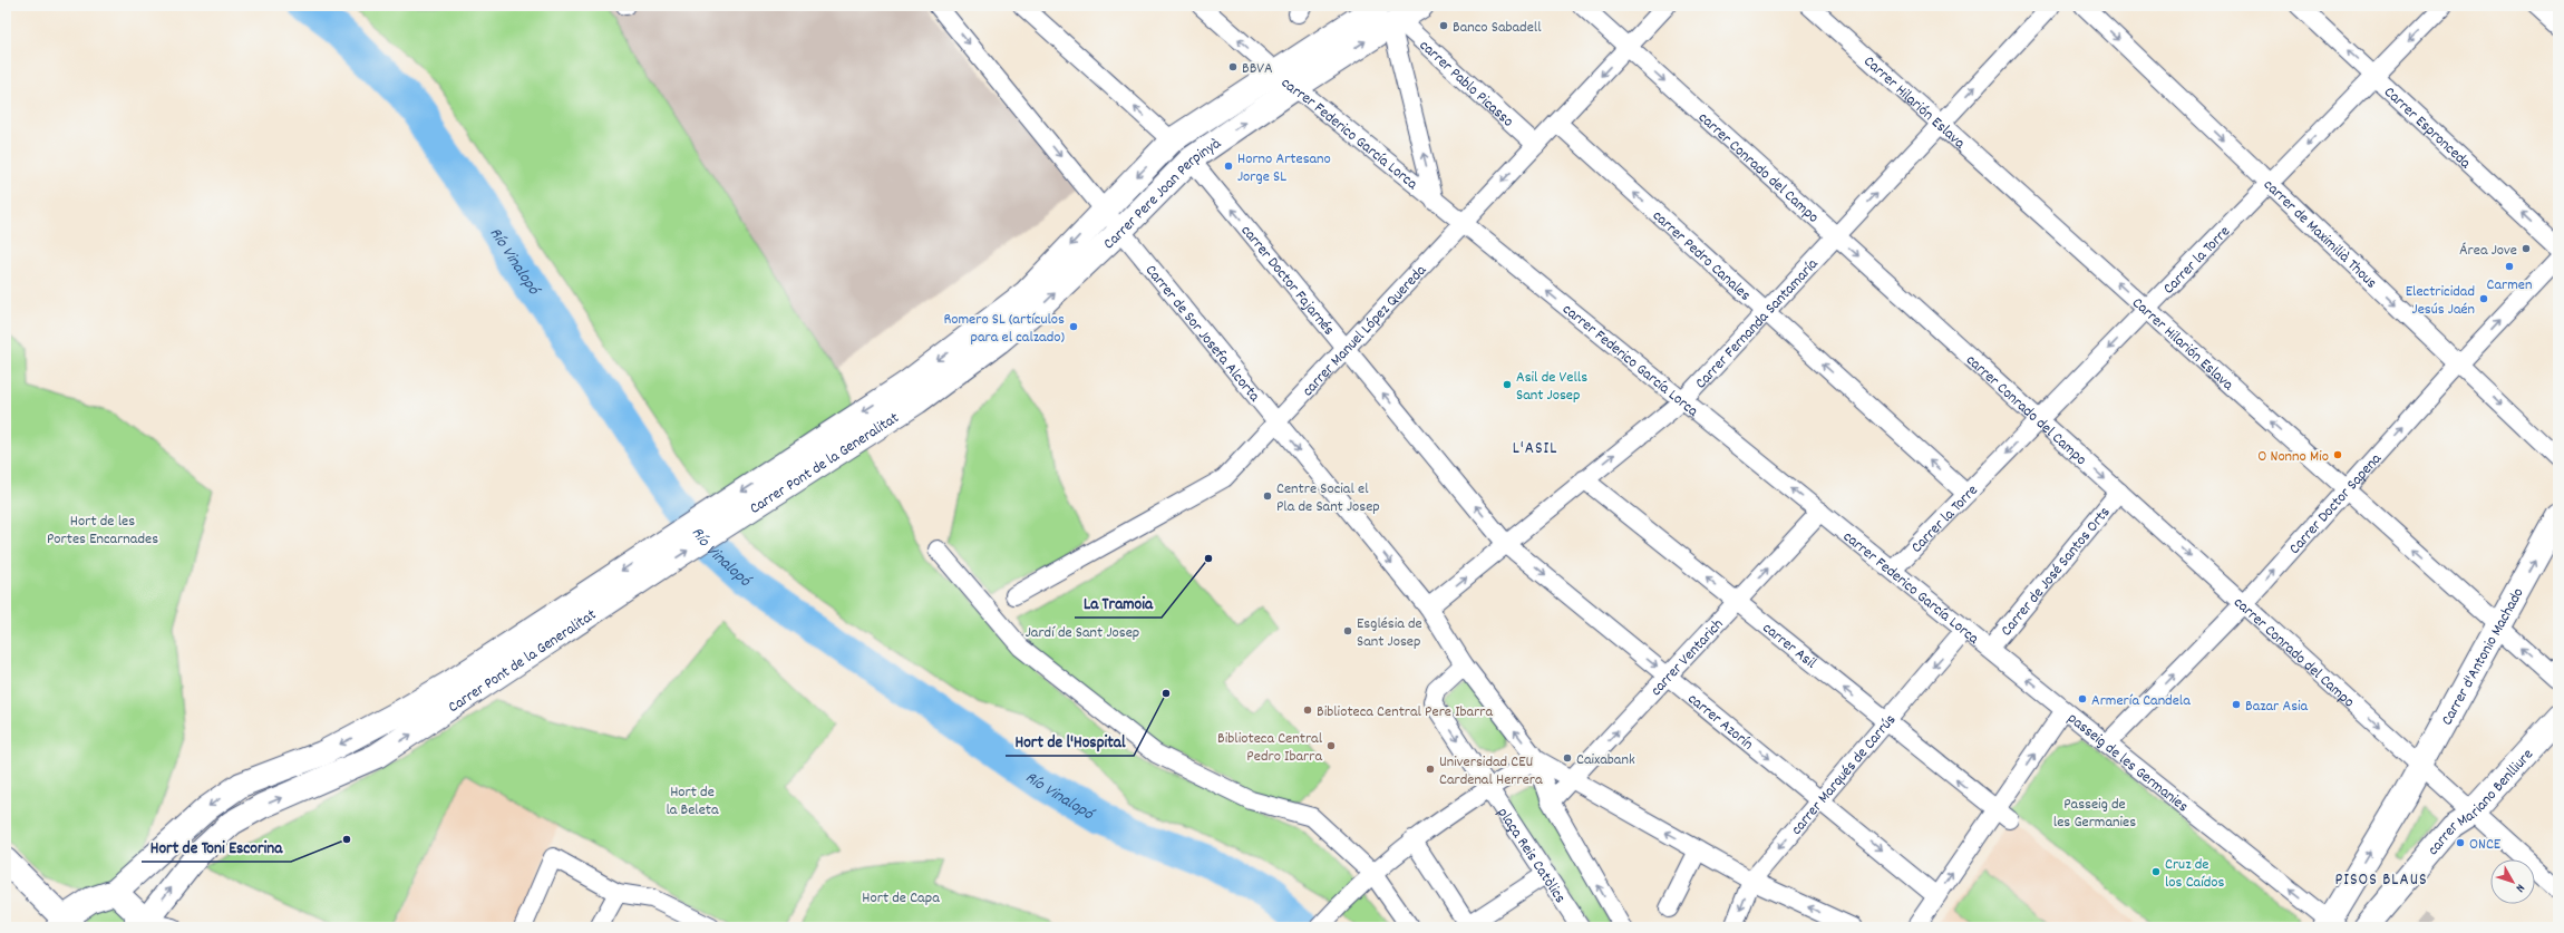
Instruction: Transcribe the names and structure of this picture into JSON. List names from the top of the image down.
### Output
{
  "streets": {
    "main road": [
      "Carrer Pere Joan Perpinyà",
      "Carrer Pont de la Generalitat",
      "Carrer d'Antonio Machado",
      "carrer Mariano Benlliure"
    ],
    "street": [
      "carrer Pablo Picasso",
      "Carrer Hilarión Eslava",
      "Carrer Espronceda",
      "carrer Federico García Lorca",
      "carrer Conrado del Campo",
      "carrer de Maximilià Thous",
      "carrer Pedro Canales",
      "Carrer la Torre",
      "carrer Doctor Fajarnés",
      "Carrer Fernanda Santamaría",
      "carrer Manuel López Quereda",
      "Carrer de Sor Josefa Alcorta",
      "Carrer Doctor Sapena",
      "Carrer de José Santos Orts",
      "carrer Asil",
      "carrer Ventarich",
      "carrer Azorín",
      "passeig de les Germanies",
      "carrer Marqués de Carrús",
      "plaça Reis Catòlics"
    ]
  },
  "crossings": [
    ["carrer Pablo Picasso", "Carrer Pere Joan Perpinyà"],
    ["carrer Pablo Picasso", "carrer Manuel López Quereda"],
    ["Carrer Hilarión Eslava", "Carrer la Torre"],
    ["Carrer Hilarión Eslava", "Carrer Fernanda Santamaría"],
    ["Carrer Hilarión Eslava", "Carrer Doctor Sapena"],
    ["Carrer Hilarión Eslava", "Carrer d'Antonio Machado"],
    ["Carrer Espronceda", "Carrer la Torre"],
    ["carrer Federico García Lorca", "Carrer Pere Joan Perpinyà"],
    ["carrer Federico García Lorca", "Carrer la Torre"],
    ["carrer Federico García Lorca", "Carrer Fernanda Santamaría"],
    ["carrer Federico García Lorca", "carrer Manuel López Quereda"],
    ["carrer Federico García Lorca", "Carrer de José Santos Orts"],
    ["carrer Federico García Lorca", "carrer Ventarich"],
    ["carrer Federico García Lorca", "passeig de les Germanies"],
    ["carrer Federico García Lorca", "carrer Marqués de Carrús"],
    ["carrer Conrado del Campo", "Carrer la Torre"],
    ["carrer Conrado del Campo", "Carrer Fernanda Santamaría"],
    ["carrer Conrado del Campo", "carrer Manuel López Quereda"],
    ["carrer Conrado del Campo", "Carrer Doctor Sapena"],
    ["carrer Conrado del Campo", "Carrer de José Santos Orts"],
    ["carrer Conrado del Campo", "Carrer d'Antonio Machado"],
    ["carrer Conrado del Campo", "carrer Mariano Benlliure"],
    ["Carrer Pere Joan Perpinyà", "carrer Doctor Fajarnés"],
    ["Carrer Pere Joan Perpinyà", "Carrer de Sor Josefa Alcorta"],
    ["Carrer Pere Joan Perpinyà", "Carrer Pont de la Generalitat"],
    ["carrer de Maximilià Thous", "Carrer la Torre"],
    ["carrer de Maximilià Thous", "Carrer Doctor Sapena"],
    ["carrer Pedro Canales", "Carrer la Torre"],
    ["carrer Pedro Canales", "Carrer Fernanda Santamaría"],
    ["carrer Pedro Canales", "carrer Manuel López Quereda"],
    ["carrer Doctor Fajarnés", "Carrer Fernanda Santamaría"],
    ["carrer Doctor Fajarnés", "carrer Manuel López Quereda"],
    ["carrer Doctor Fajarnés", "carrer Azorín"],
    ["Carrer Fernanda Santamaría", "Carrer de Sor Josefa Alcorta"],
    ["Carrer Fernanda Santamaría", "carrer Asil"],
    ["Carrer Fernanda Santamaría", "carrer Azorín"],
    ["carrer Manuel López Quereda", "Carrer de Sor Josefa Alcorta"],
    ["Carrer de Sor Josefa Alcorta", "plaça Reis Catòlics"],
    ["Carrer Doctor Sapena", "passeig de les Germanies"],
    ["carrer Asil", "carrer Ventarich"],
    ["carrer Asil", "passeig de les Germanies"],
    ["carrer Asil", "carrer Marqués de Carrús"],
    ["Carrer d'Antonio Machado", "passeig de les Germanies"],
    ["carrer Ventarich", "carrer Azorín"],
    ["carrer Azorín", "passeig de les Germanies"],
    ["carrer Azorín", "carrer Marqués de Carrús"]
  ],
  "one_way": [
    "Carrer Hilarión Eslava",
    "Carrer Espronceda",
    "carrer Federico García Lorca",
    "carrer Conrado del Campo",
    "carrer de Maximilià Thous",
    "carrer Pedro Canales",
    "Carrer la Torre",
    "carrer Doctor Fajarnés",
    "Carrer Fernanda Santamaría",
    "Carrer Doctor Sapena",
    "carrer Asil",
    "Carrer d'Antonio Machado",
    "carrer Ventarich",
    "carrer Marqués de Carrús"
  ],
  "districts": ["L'ASIL", "PISOS BLAUS"],
  "water": ["Río Vinalopó"],
  "parks": [
    "Hort de les Portes Encarnades",
    "Jardí de Sant Josep",
    "Hort de la Beleta",
    "Passeig de les Germanies",
    "Hort de Capa"
  ],
  "places": [
    "Banco Sabadell",
    "BBVA",
    "Horno Artesano Jorge SL",
    "Área Jove",
    "Carmen",
    "Electricidad Jesús Jaén",
    "Romero SL (artículos para el calzado)",
    "Asil de Vells Sant Josep",
    "O Nonno Mio",
    "Centre Social el Pla de Sant Josep",
    "La Tramoia",
    "Església de Sant Josep",
    "Hort de l'Hospital",
    "Armería Candela",
    "Bazar Asia",
    "Biblioteca Central Pere Ibarra",
    "Biblioteca Central Pedro Ibarra",
    "Caixabank",
    "Universidad CEU Cardenal Herrera",
    "Hort de Toni Escorina",
    "ONCE",
    "Cruz de los Caídos"
  ],
  "north": "bottom right"
}
